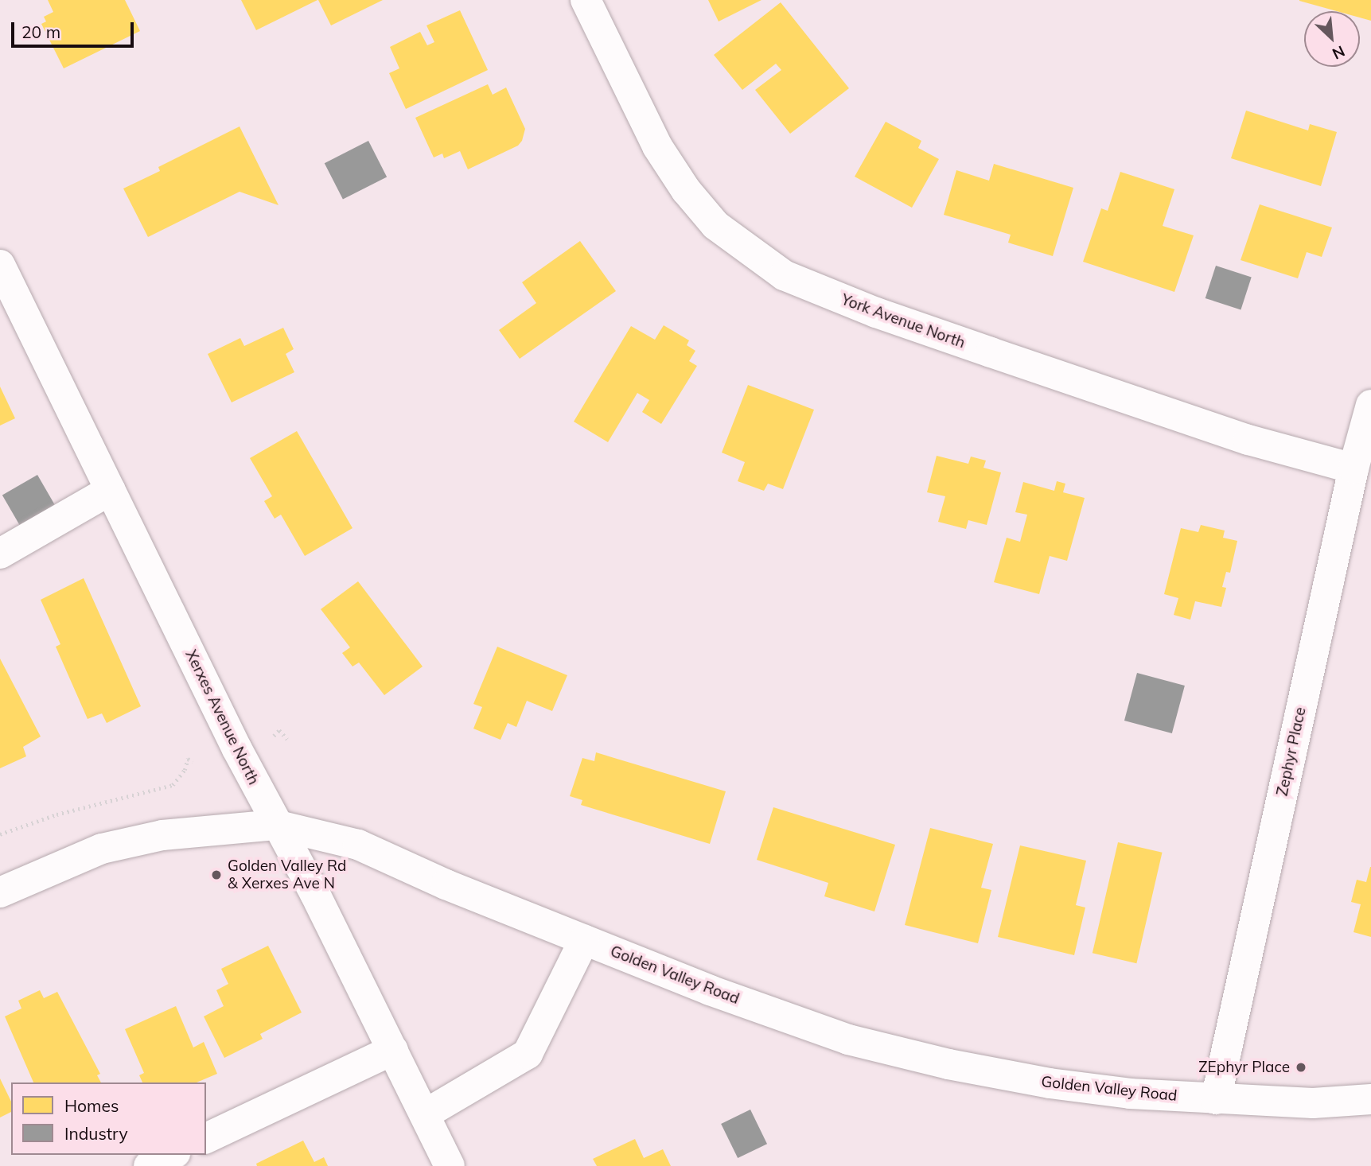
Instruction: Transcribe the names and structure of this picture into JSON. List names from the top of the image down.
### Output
{
  "streets": {
    "street": [
      "York Avenue North",
      "Xerxes Avenue North",
      "Zephyr Place",
      "Golden Valley Road"
    ]
  },
  "crossings": [
    ["York Avenue North", "Zephyr Place"],
    ["Xerxes Avenue North", "Golden Valley Road"],
    ["Zephyr Place", "Golden Valley Road"]
  ],
  "places": ["Golden Valley Rd & Xerxes Ave N", "ZEphyr Place"],
  "legend": ["Homes", "Industry"],
  "scale_bar": "20 m",
  "north": "bottom right"
}
